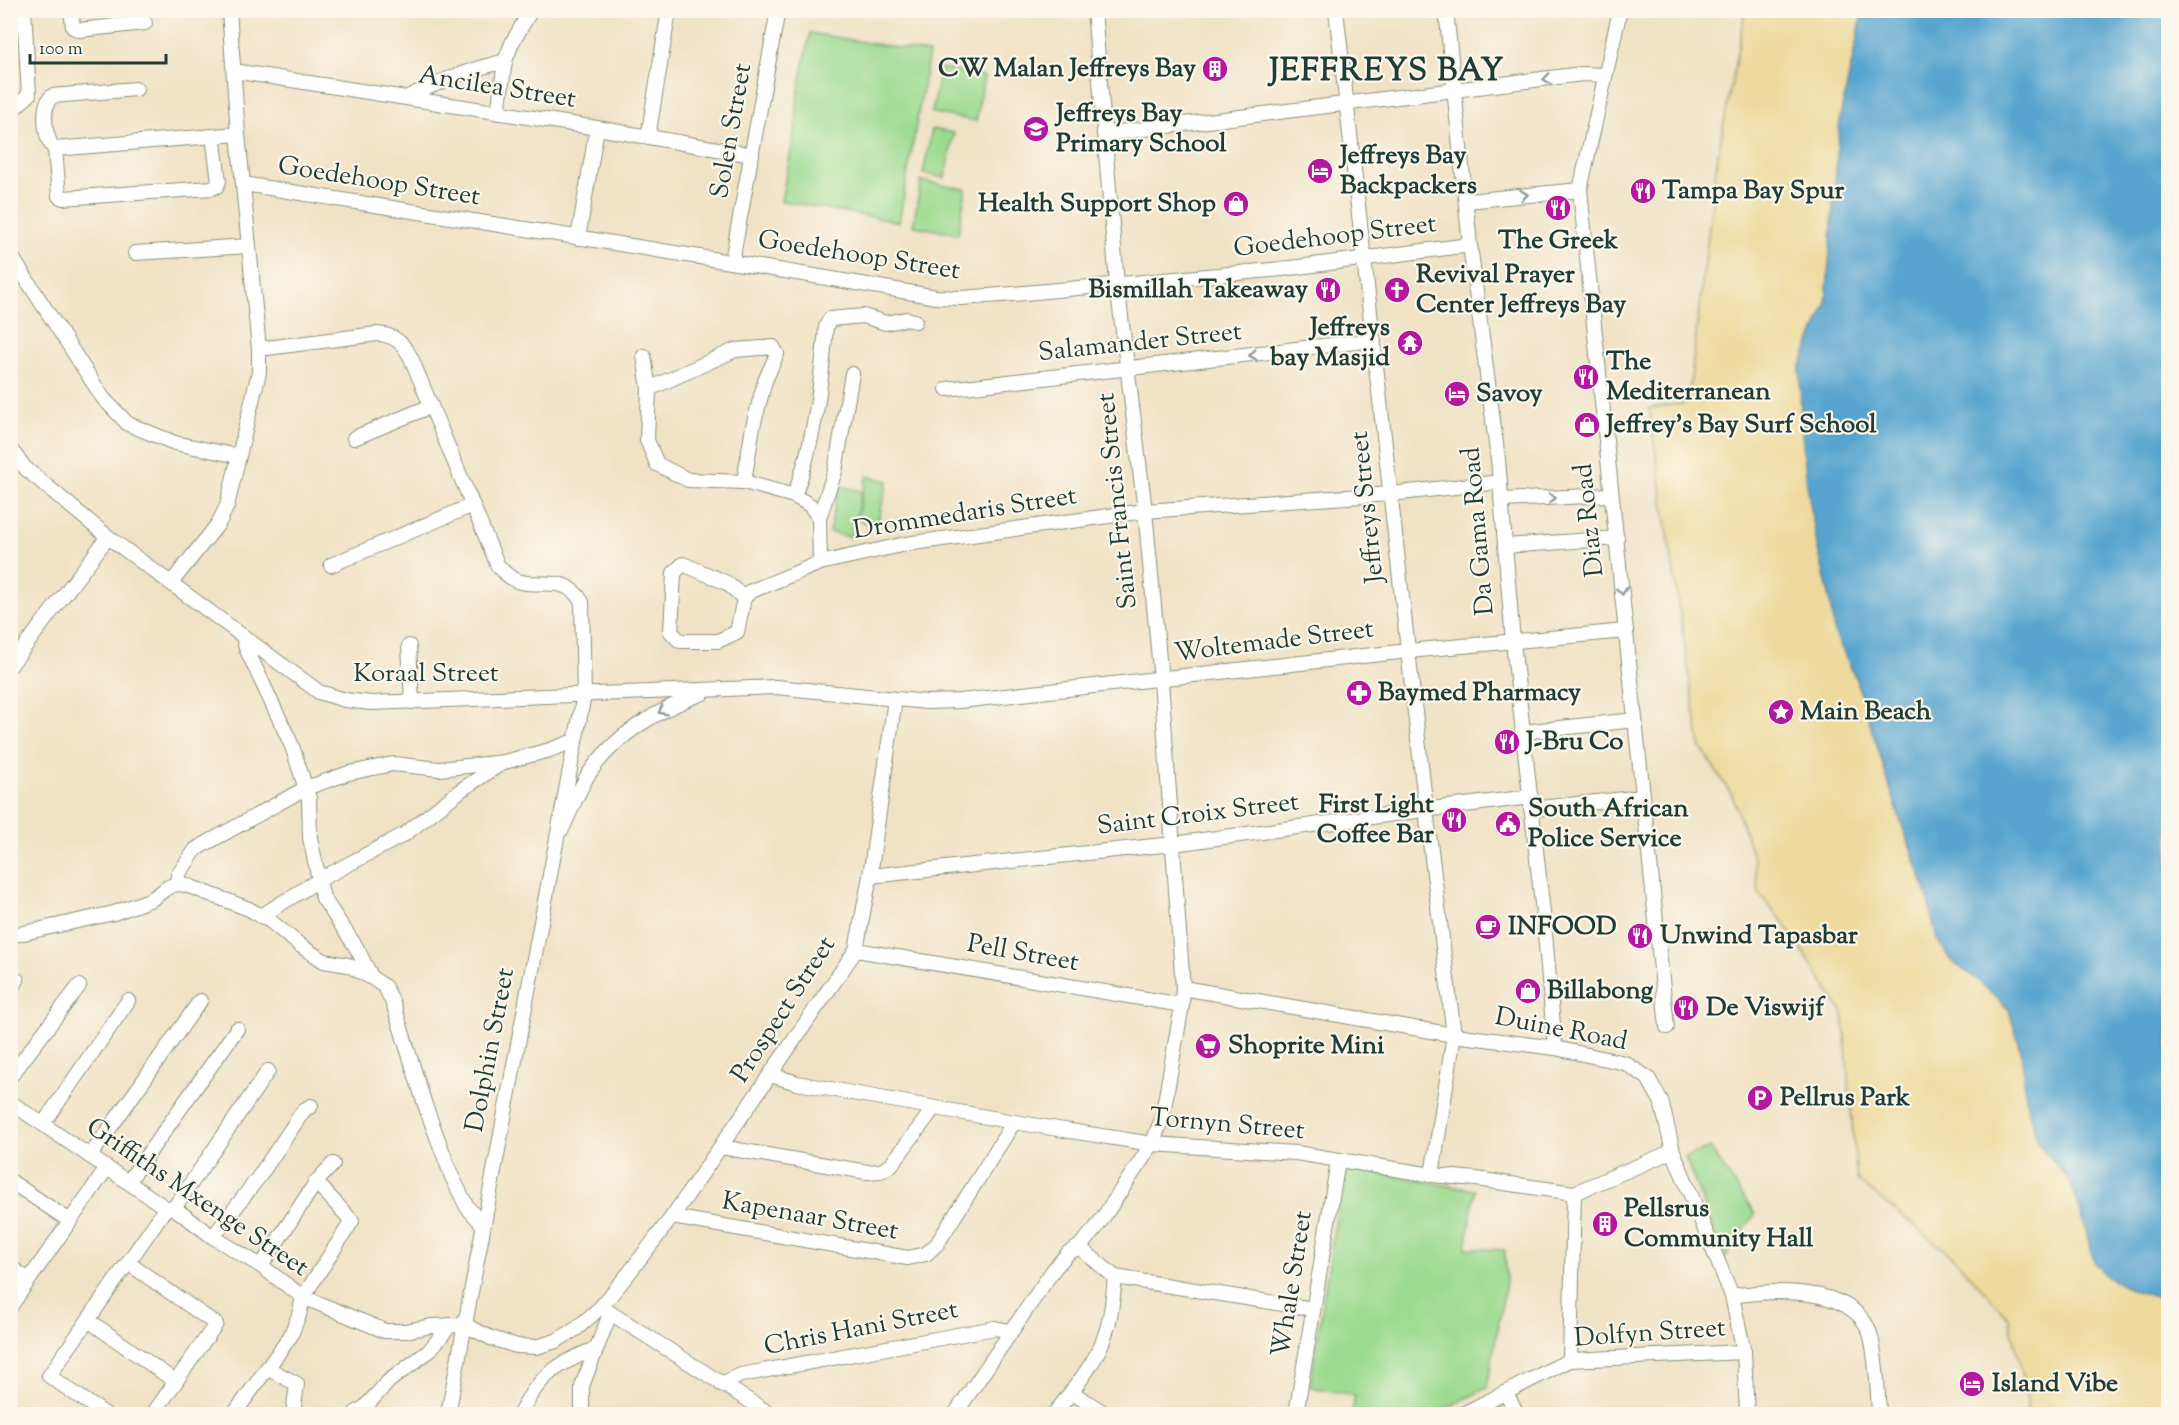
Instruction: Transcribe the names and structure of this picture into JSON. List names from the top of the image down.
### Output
{
  "streets": {
    "street": [
      "Ancilea Street",
      "Solen Street",
      "Goedehoop Street",
      "Salamander Street",
      "Saint Francis Street",
      "Jeffreys Street",
      "Drommedaris Street",
      "Diaz Road",
      "Da Gama Road",
      "Woltemade Street",
      "Koraal Street",
      "Saint Croix Street",
      "Pell Street",
      "Prospect Street",
      "Duine Road",
      "Dolphin Street",
      "Tornyn Street",
      "Griffiths Mxenge Street",
      "Kapenaar Street",
      "Whale Street",
      "Chris Hani Street",
      "Dolfyn Street"
    ]
  },
  "crossings": [
    ["Ancilea Street", "Solen Street"],
    ["Solen Street", "Goedehoop Street"],
    ["Goedehoop Street", "Saint Francis Street"],
    ["Goedehoop Street", "Jeffreys Street"],
    ["Goedehoop Street", "Da Gama Road"],
    ["Salamander Street", "Saint Francis Street"],
    ["Salamander Street", "Jeffreys Street"],
    ["Saint Francis Street", "Drommedaris Street"],
    ["Saint Francis Street", "Woltemade Street"],
    ["Saint Francis Street", "Saint Croix Street"],
    ["Saint Francis Street", "Pell Street"],
    ["Saint Francis Street", "Duine Road"],
    ["Saint Francis Street", "Tornyn Street"],
    ["Saint Francis Street", "Chris Hani Street"],
    ["Jeffreys Street", "Drommedaris Street"],
    ["Jeffreys Street", "Woltemade Street"],
    ["Jeffreys Street", "Saint Croix Street"],
    ["Jeffreys Street", "Duine Road"],
    ["Jeffreys Street", "Tornyn Street"],
    ["Drommedaris Street", "Da Gama Road"],
    ["Diaz Road", "Woltemade Street"],
    ["Diaz Road", "Saint Croix Street"],
    ["Da Gama Road", "Woltemade Street"],
    ["Da Gama Road", "Saint Croix Street"],
    ["Da Gama Road", "Duine Road"],
    ["Woltemade Street", "Koraal Street"],
    ["Koraal Street", "Prospect Street"],
    ["Koraal Street", "Dolphin Street"],
    ["Saint Croix Street", "Prospect Street"],
    ["Pell Street", "Prospect Street"],
    ["Prospect Street", "Tornyn Street"],
    ["Prospect Street", "Kapenaar Street"],
    ["Duine Road", "Dolfyn Street"],
    ["Tornyn Street", "Kapenaar Street"],
    ["Tornyn Street", "Whale Street"]
  ],
  "one_way": ["Salamander Street"],
  "districts": ["JEFFREYS BAY"],
  "places": {
    "building": ["CW Malan Jeffreys Bay", "Pellsrus Community Hall"],
    "school or university": ["Jeffreys Bay Primary School"],
    "hotel": ["Jeffreys Bay Backpackers", "Savoy", "Island Vibe"],
    "restaurant": [
      "Tampa Bay Spur",
      "The Greek",
      "Bismillah Takeaway",
      "The Mediterranean",
      "J-Bru Co",
      "First Light Coffee Bar",
      "Unwind Tapasbar",
      "De Viswijf"
    ],
    "shop": ["Health Support Shop", "Jeffrey's Bay Surf School", "Billabong"],
    "church": ["Revival Prayer Center Jeffreys Bay"],
    "temple": ["Jeffreys bay Masjid"],
    "pharmacy": ["Baymed Pharmacy"],
    "place": ["Main Beach"],
    "public building": ["South African Police Service"],
    "cafe": ["INFOOD"],
    "supermarket": ["Shoprite Mini"],
    "parking": ["Pellrus Park"]
  },
  "scale_bar": "100 m"
}
